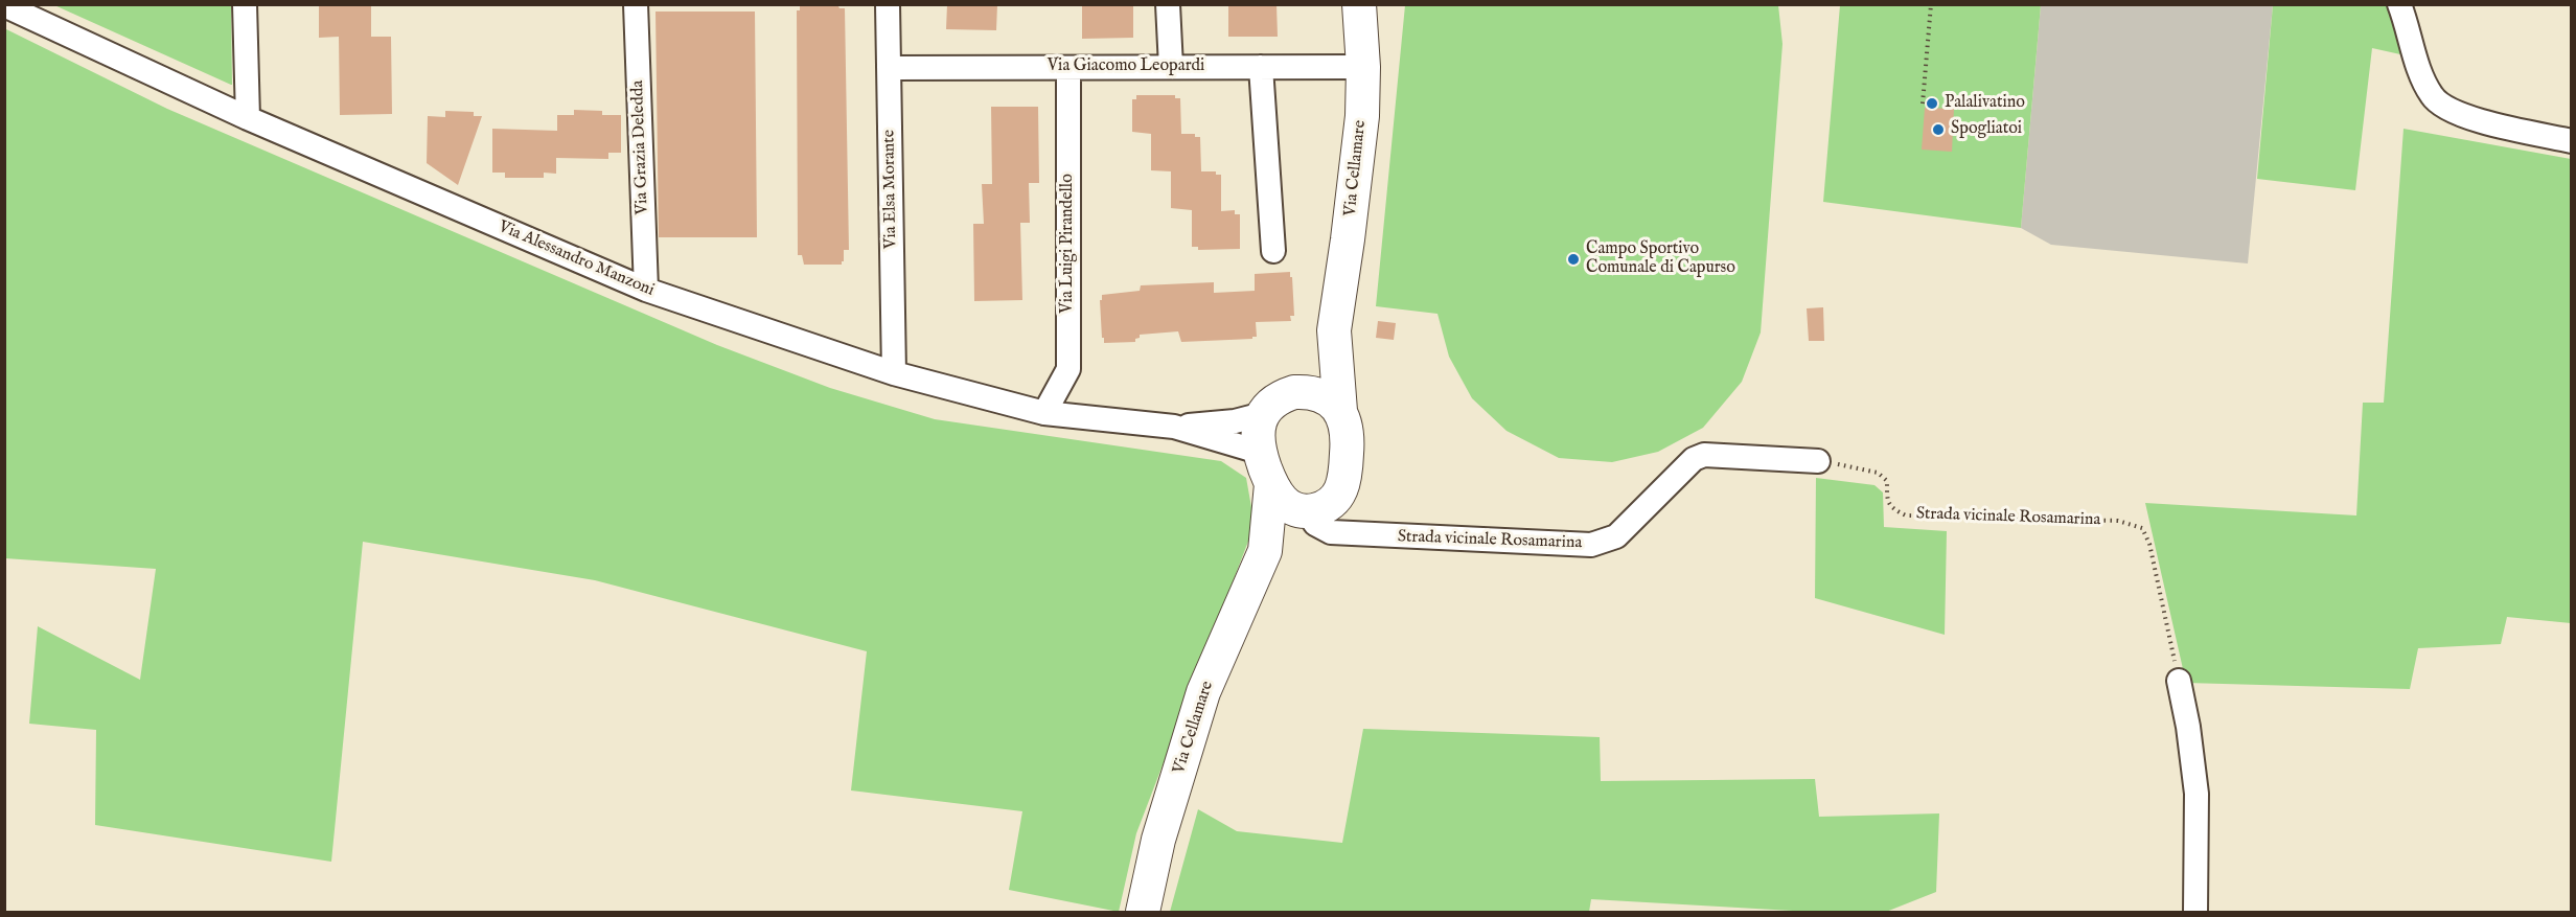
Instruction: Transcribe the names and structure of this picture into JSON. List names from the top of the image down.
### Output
{
  "streets": {
    "street": [
      "Via Giacomo Leopardi",
      "Via Grazia Deledda",
      "Via Cellamare",
      "Via Elsa Morante",
      "Via Luigi Pirandello",
      "Via Alessandro Manzoni",
      "Strada vicinale Rosamarina"
    ]
  },
  "crossings": [
    ["Via Giacomo Leopardi", "Via Cellamare"],
    ["Via Giacomo Leopardi", "Via Elsa Morante"],
    ["Via Giacomo Leopardi", "Via Luigi Pirandello"],
    ["Via Grazia Deledda", "Via Alessandro Manzoni"],
    ["Via Cellamare", "Via Alessandro Manzoni"],
    ["Via Cellamare", "Strada vicinale Rosamarina"],
    ["Via Elsa Morante", "Via Alessandro Manzoni"],
    ["Via Luigi Pirandello", "Via Alessandro Manzoni"],
    ["Via Alessandro Manzoni", "Strada vicinale Rosamarina"]
  ],
  "places": ["Palalivatino", "Spogliatoi", "Campo Sportivo Comunale di Capurso"]
}
